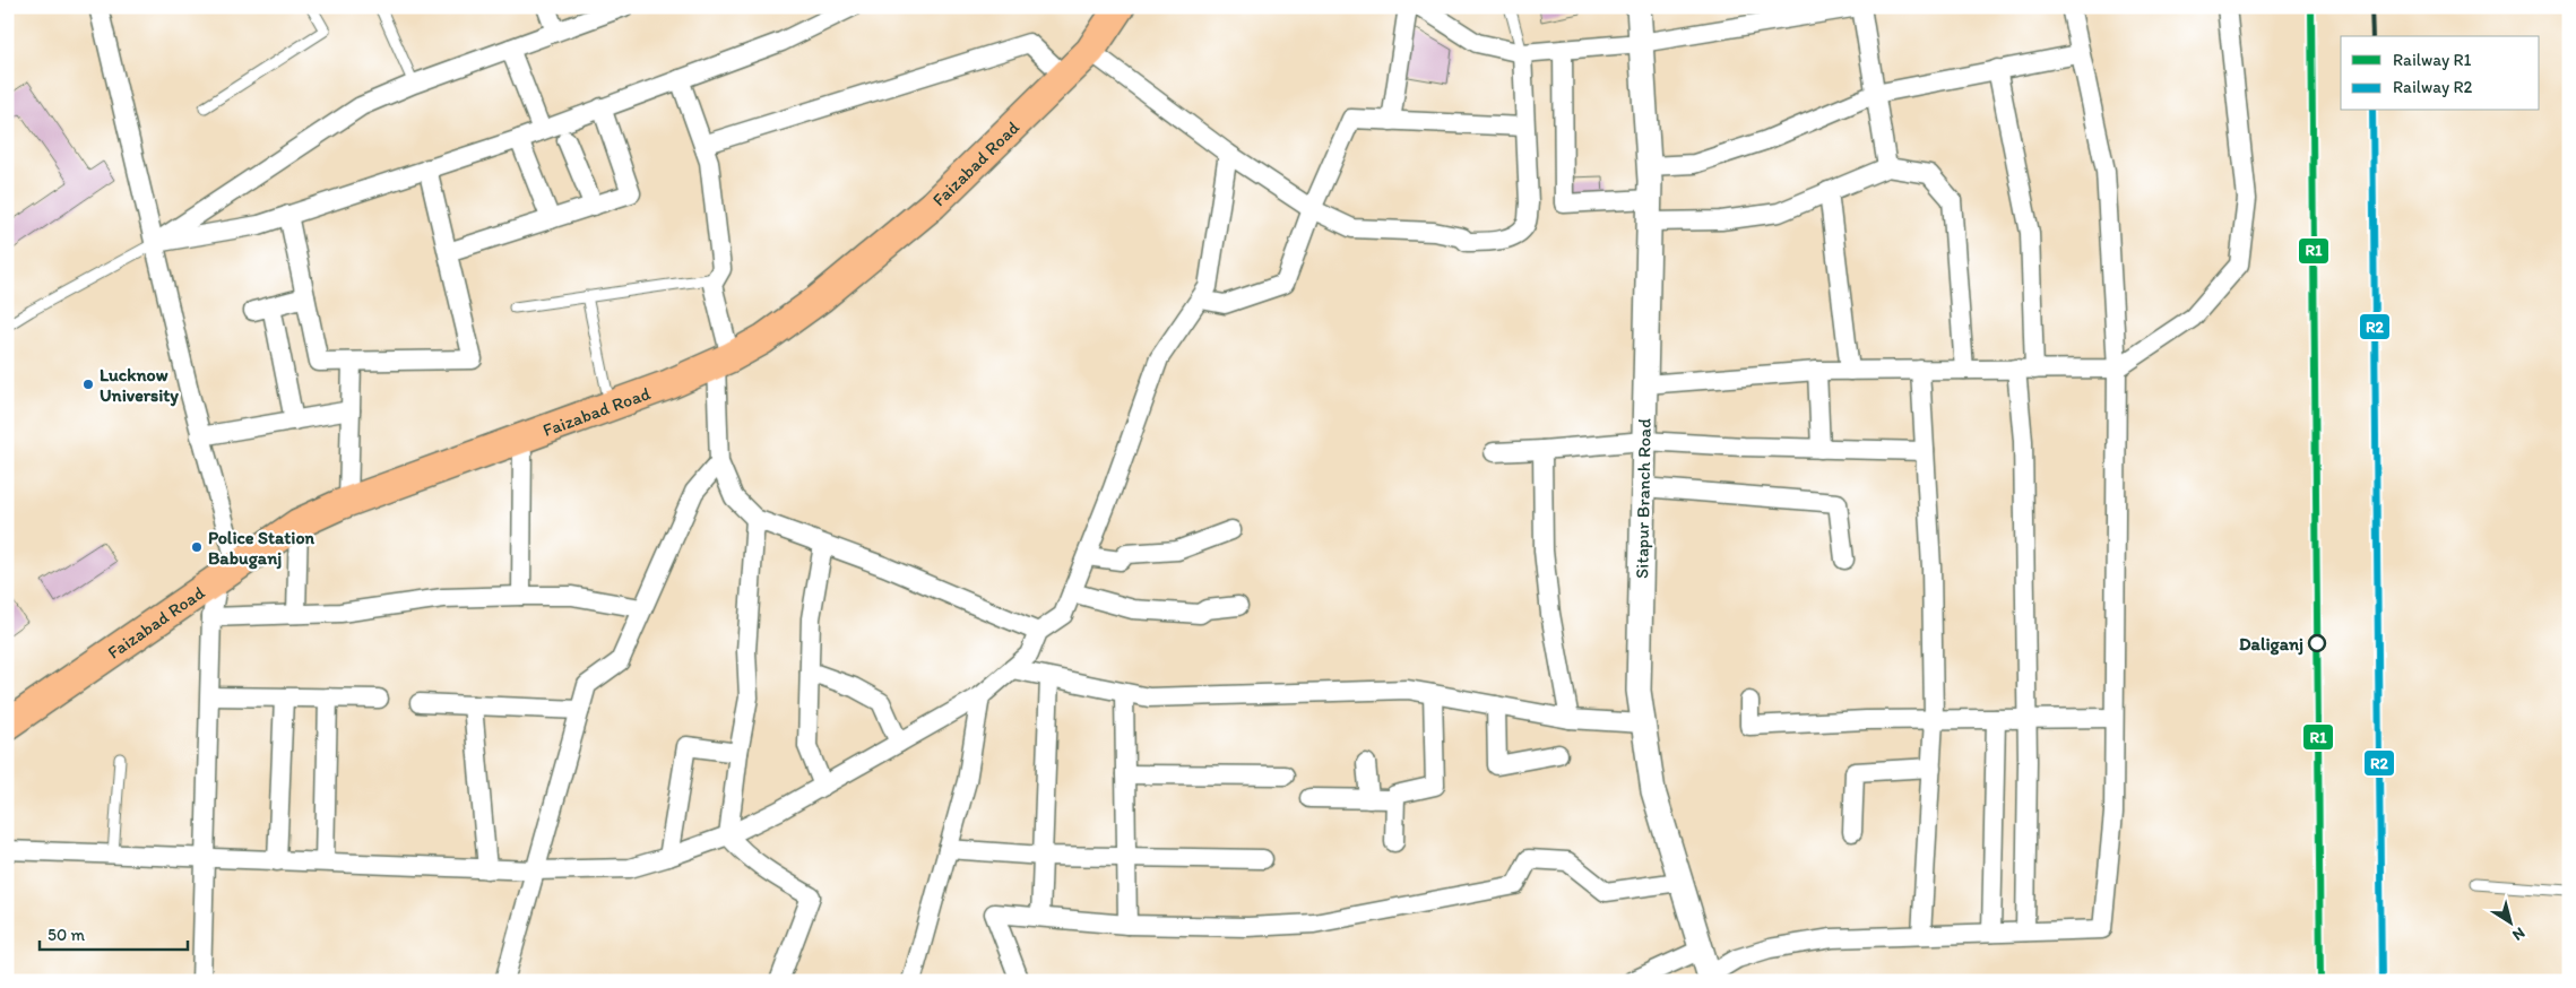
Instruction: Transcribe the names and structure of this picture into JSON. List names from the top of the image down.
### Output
{
  "streets": {
    "main road": ["Faizabad Road"],
    "street": ["Sitapur Branch Road"]
  },
  "places": ["Lucknow University", "Police Station Babuganj", "Daliganj"],
  "lines": ["rail line R1", "rail line R2"],
  "legend": ["Railway R1", "Railway R2"],
  "scale_bar": "50 m",
  "north": "bottom right"
}
